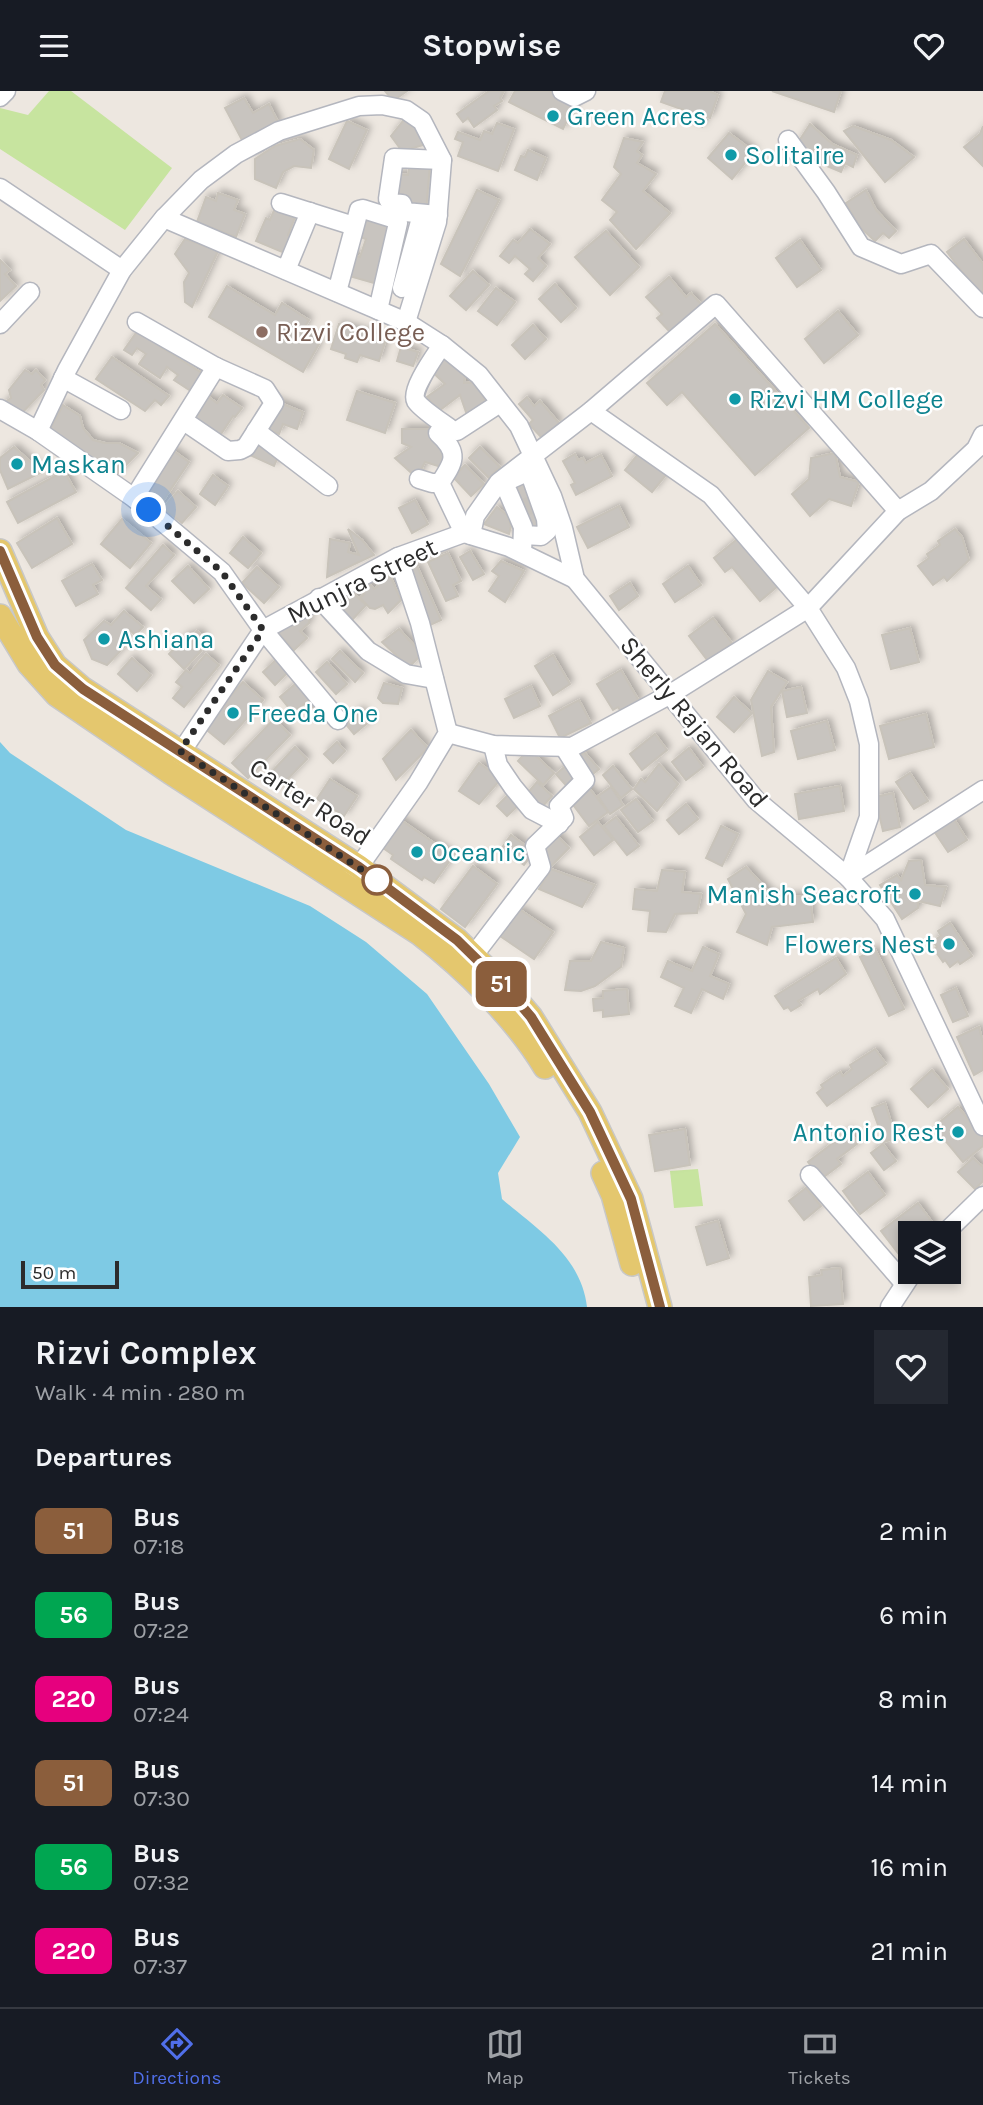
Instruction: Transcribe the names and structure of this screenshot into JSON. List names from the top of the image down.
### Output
{
  "streets": {
    "main road": ["Carter Road"],
    "street": ["Munjra Street", "Sherly Rajan Road"]
  },
  "crossings": [
    ["Munjra Street", "Carter Road"]
  ],
  "places": [
    "Green Acres",
    "Solitaire",
    "Rizvi College",
    "Rizvi HM College",
    "Maskan",
    "Ashiana",
    "Freeda One",
    "Oceanic",
    "Manish Seacroft",
    "Flowers Nest",
    "Antonio Rest"
  ],
  "lines": ["bus line 51"],
  "scale_bar": "50 m",
  "page": {
    "header": "Stopwise",
    "on_map": "51",
    "scale": "50 m",
    "heading": [
      ["Rizvi Complex", "Walk · 4 min · 280 m"],
      "Departures"
    ],
    "list": [
      {
        "mark": "51",
        "name": "Bus",
        "note": "07:18",
        "value": "2 min"
      },
      {
        "mark": "56",
        "name": "Bus",
        "note": "07:22",
        "value": "6 min"
      },
      {
        "mark": "220",
        "name": "Bus",
        "note": "07:24",
        "value": "8 min"
      },
      {
        "mark": "51",
        "name": "Bus",
        "note": "07:30",
        "value": "14 min"
      },
      {
        "mark": "56",
        "name": "Bus",
        "note": "07:32",
        "value": "16 min"
      },
      {
        "mark": "220",
        "name": "Bus",
        "note": "07:37",
        "value": "21 min"
      }
    ],
    "tabs": ["Directions", "Map", "Tickets"]
  }
}
